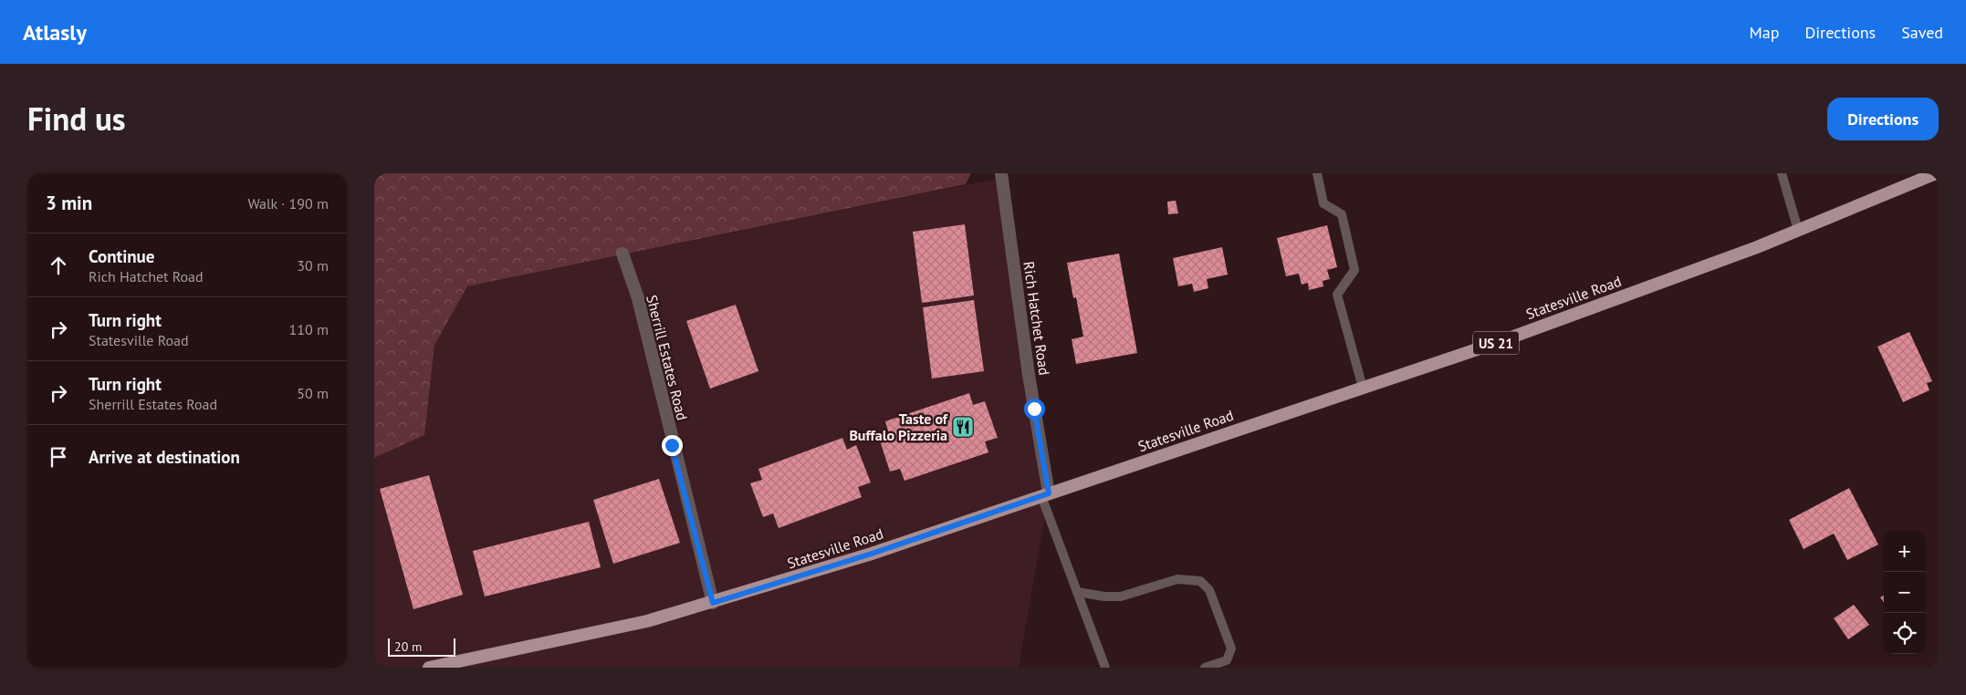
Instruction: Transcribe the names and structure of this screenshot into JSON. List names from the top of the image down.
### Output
{
  "streets": {
    "main road": ["Statesville Road", "US 21"],
    "street": ["Rich Hatchet Road", "Sherrill Estates Road"]
  },
  "crossings": [
    ["Statesville Road", "Rich Hatchet Road"],
    ["Statesville Road", "Sherrill Estates Road"]
  ],
  "places": {
    "restaurant": ["Taste of Buffalo Pizzeria"]
  },
  "scale_bar": "20 m",
  "page": {
    "header": "Atlasly",
    "nav": ["Map", "Directions", "Saved"],
    "title": "Find us",
    "buttons": "Directions",
    "heading": ["3 min", "Walk · 190 m"],
    "list": [
      ["Continue", "Rich Hatchet Road", "30 m"],
      ["Turn right", "Statesville Road", "110 m"],
      ["Turn right", "Sherrill Estates Road", "50 m"],
      "Arrive at destination"
    ],
    "map_buttons": ["+", "−"],
    "scale": "20 m"
  }
}
